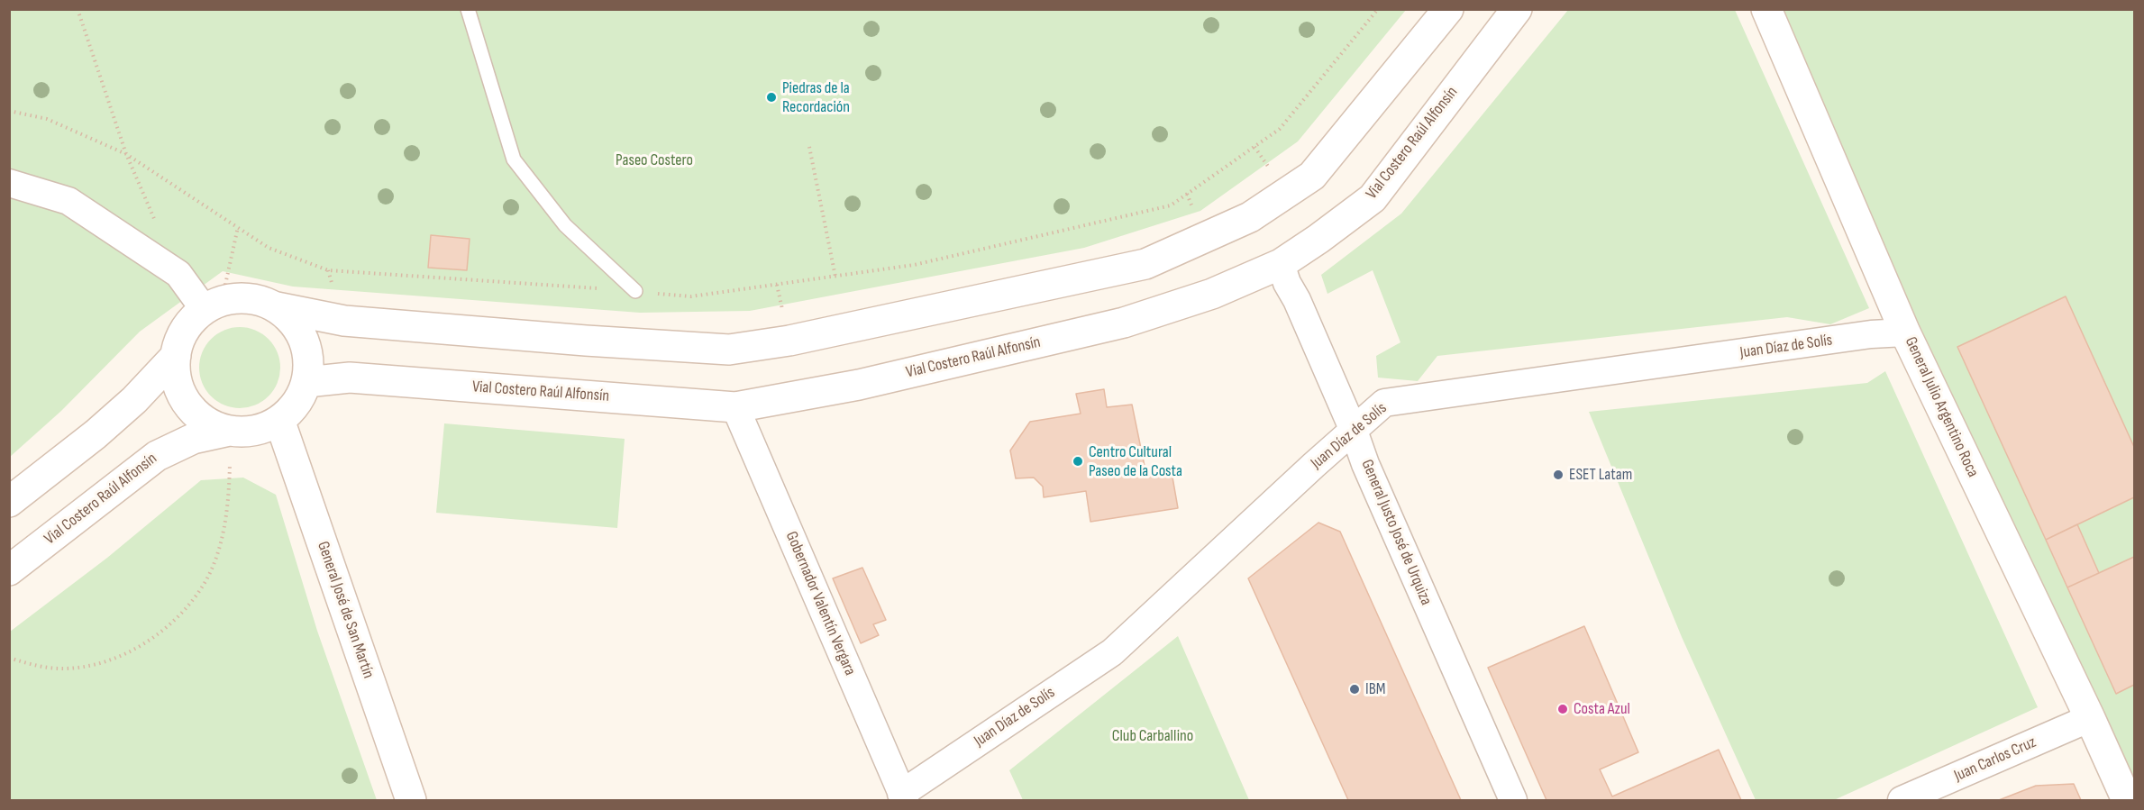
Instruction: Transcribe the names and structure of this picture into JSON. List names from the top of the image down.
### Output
{
  "streets": {
    "street": [
      "Vial Costero Raúl Alfonsín",
      "Juan Díaz de Solís",
      "General Julio Argentino Roca",
      "General Justo José de Urquiza",
      "Gobernador Valentín Vergara",
      "General José de San Martín",
      "Juan Carlos Cruz"
    ]
  },
  "crossings": [
    ["Vial Costero Raúl Alfonsín", "General Justo José de Urquiza"],
    ["Vial Costero Raúl Alfonsín", "Gobernador Valentín Vergara"],
    ["Vial Costero Raúl Alfonsín", "General José de San Martín"],
    ["Juan Díaz de Solís", "General Julio Argentino Roca"],
    ["Juan Díaz de Solís", "General Justo José de Urquiza"],
    ["Juan Díaz de Solís", "Gobernador Valentín Vergara"],
    ["General Julio Argentino Roca", "Juan Carlos Cruz"]
  ],
  "parks": ["Paseo Costero", "Club Carballino"],
  "places": [
    "Piedras de la Recordación",
    "Centro Cultural Paseo de la Costa",
    "ESET Latam",
    "IBM",
    "Costa Azul"
  ]
}
